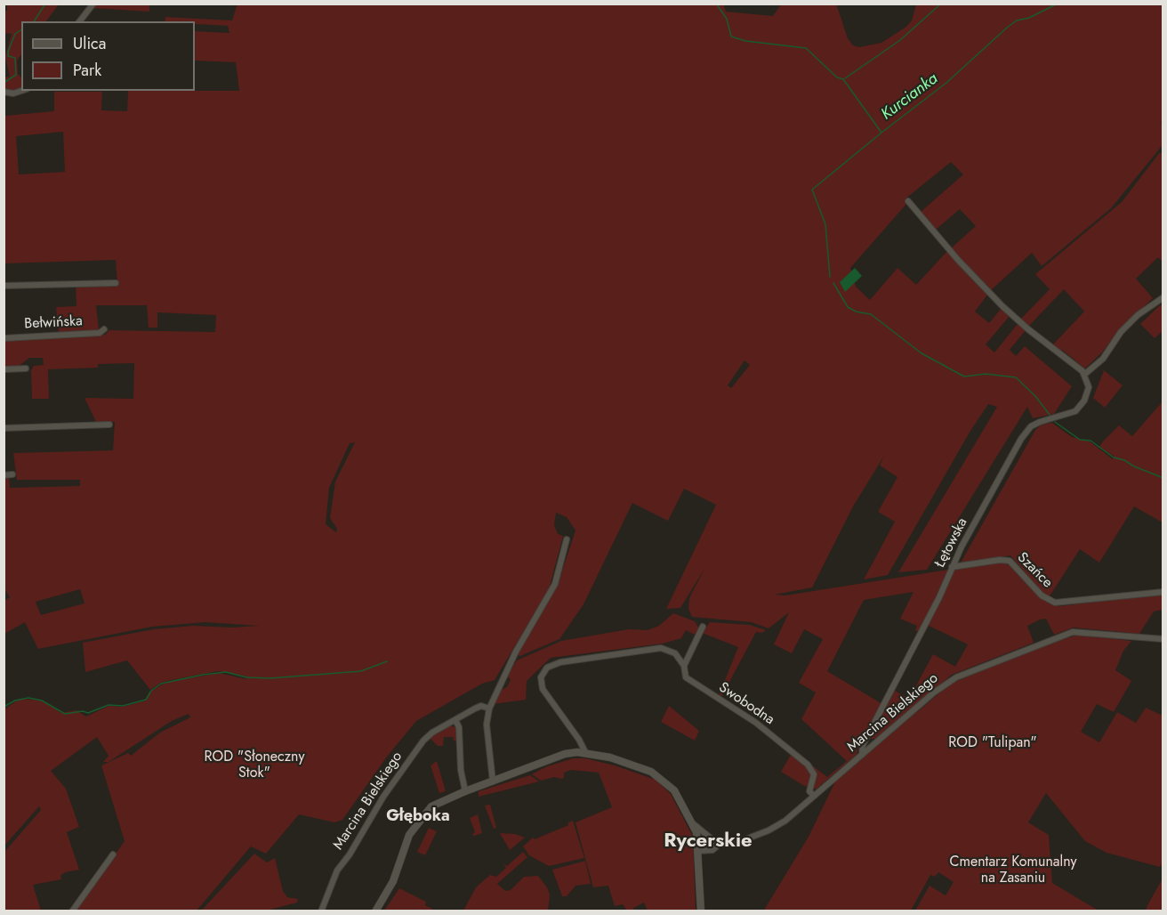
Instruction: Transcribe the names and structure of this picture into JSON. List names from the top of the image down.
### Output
{
  "streets": {
    "street": [
      "Bełwińska",
      "Łętowska",
      "Szańce",
      "Swobodna",
      "Marcina Bielskiego"
    ]
  },
  "crossings": [
    ["Łętowska", "Szańce"],
    ["Łętowska", "Marcina Bielskiego"],
    ["Swobodna", "Marcina Bielskiego"]
  ],
  "districts": ["Głęboka", "Rycerskie"],
  "water": ["Kurcianka"],
  "parks": ["ROD \"Tulipan\"", "ROD \"Słoneczny Stok\"", "Cmentarz Komunalny na Zasaniu"],
  "legend": ["Ulica", "Park"]
}
